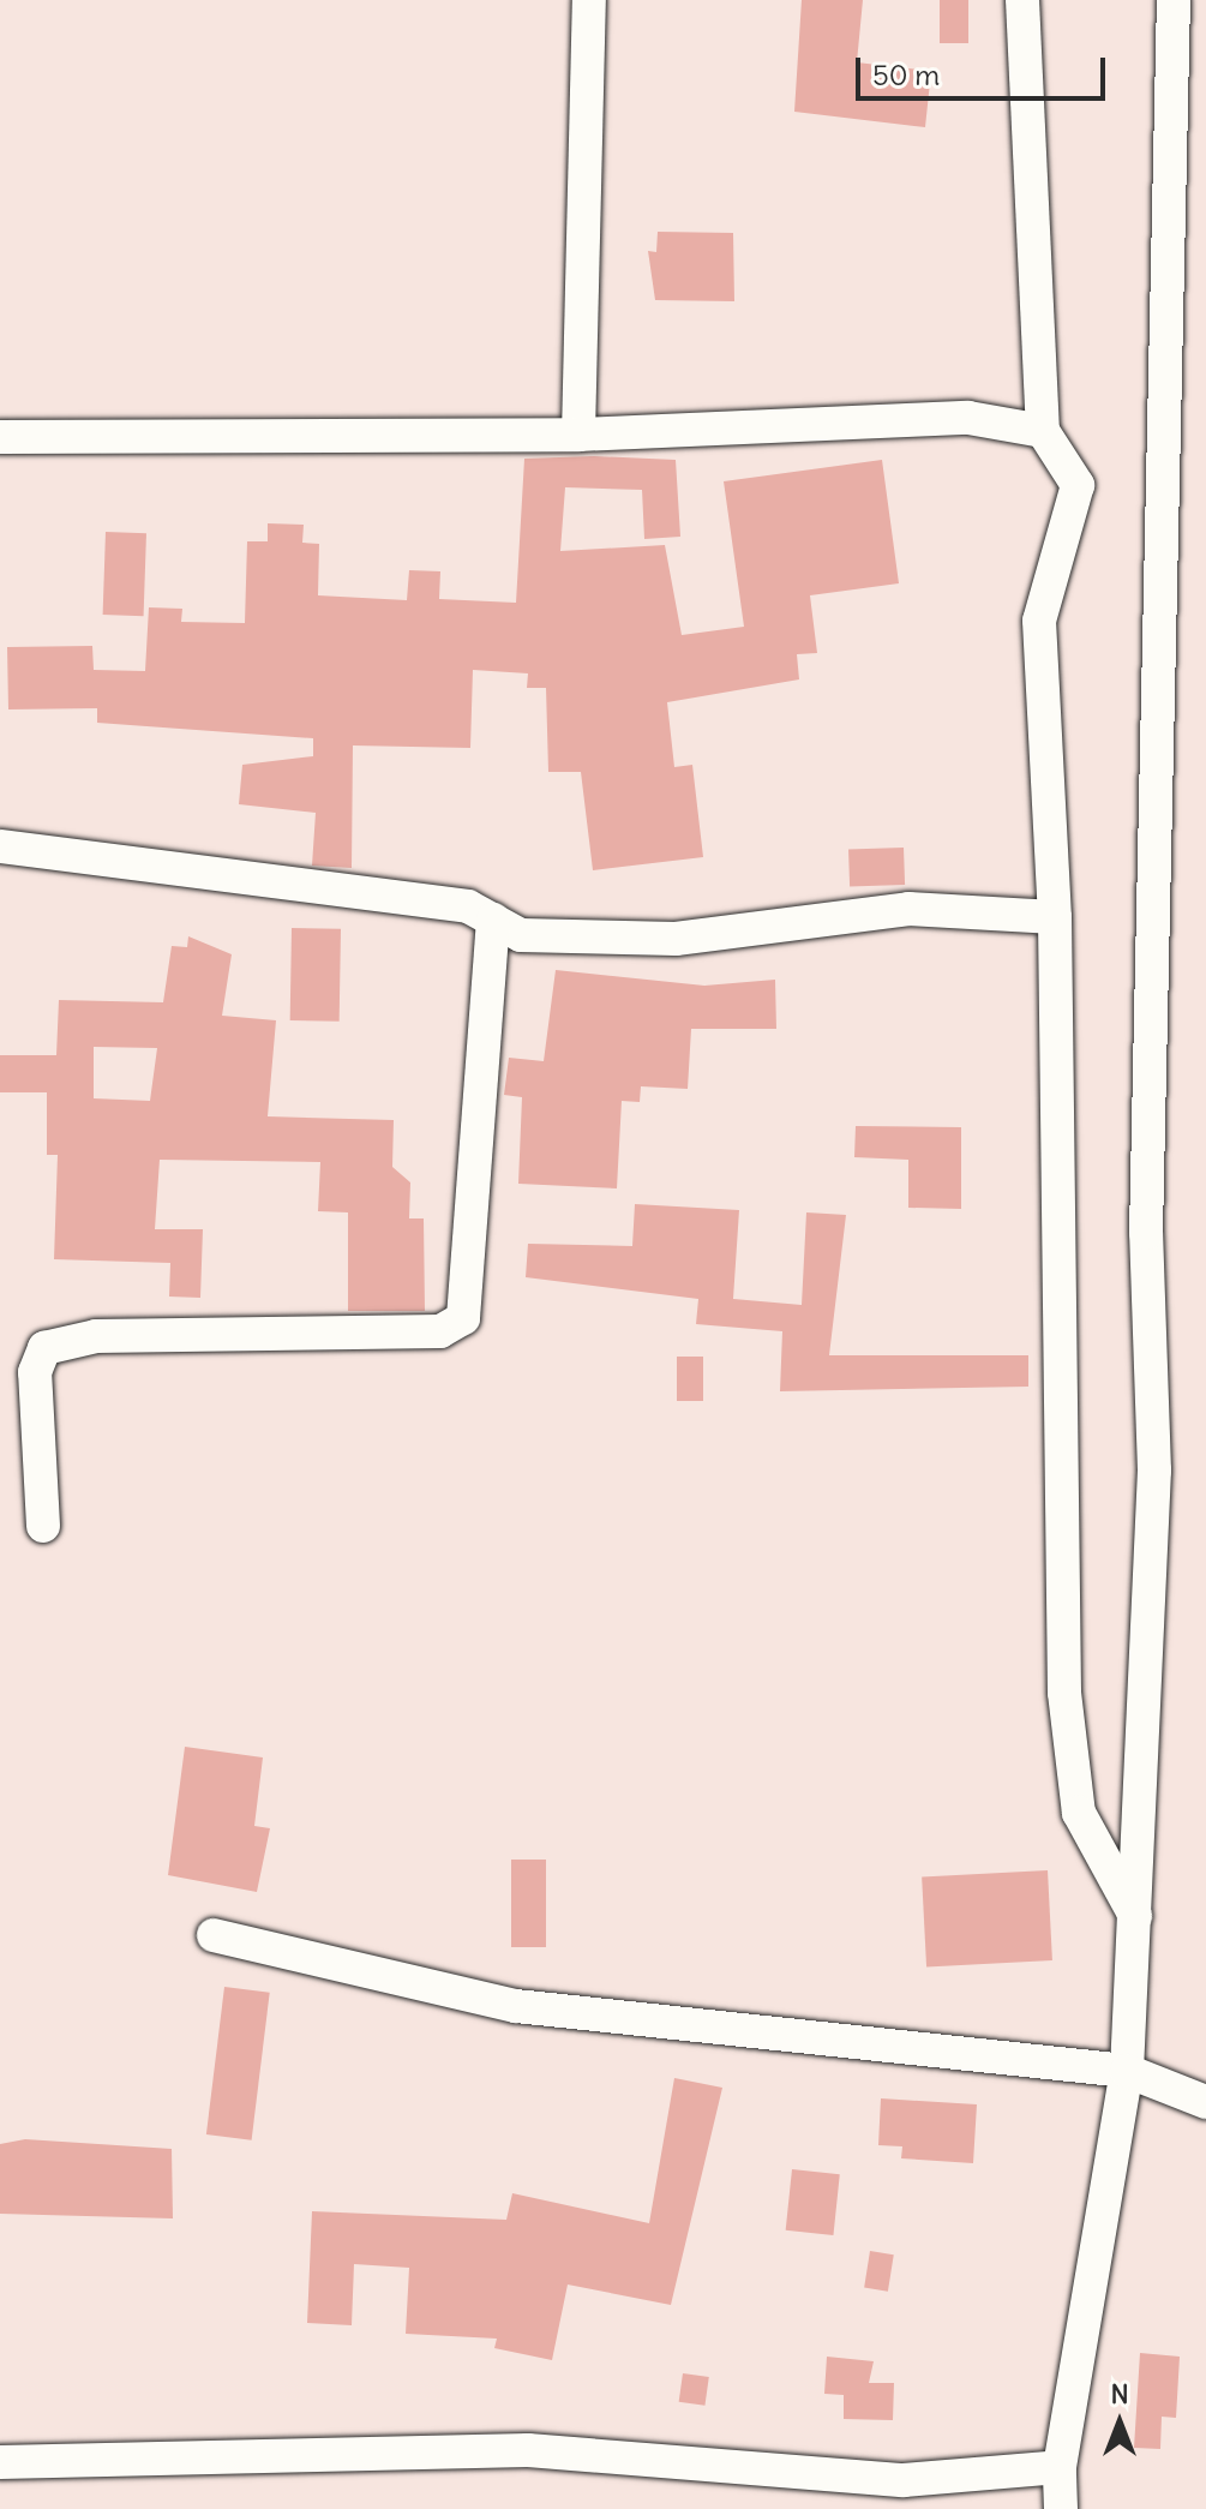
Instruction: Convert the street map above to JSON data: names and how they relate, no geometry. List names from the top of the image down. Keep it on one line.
{"scale_bar":"50 m","north":"top"}
